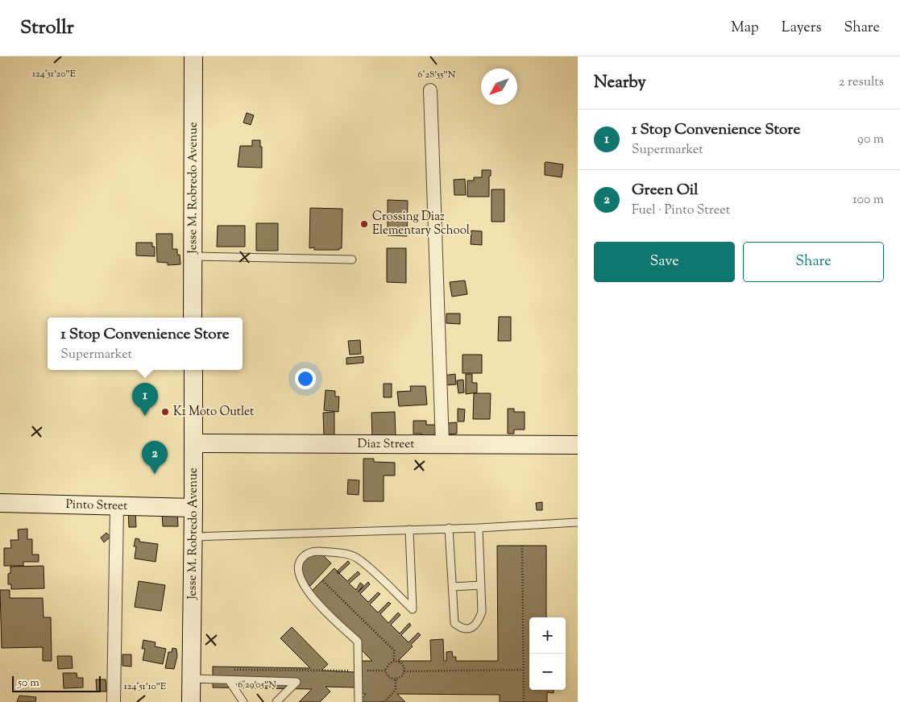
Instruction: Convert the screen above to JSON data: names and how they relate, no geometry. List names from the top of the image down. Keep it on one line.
{"streets":{"main road":["Jesse M. Robredo Avenue","Diaz Street","Pinto Street"]},"crossings":[["Jesse M. Robredo Avenue","Diaz Street"],["Jesse M. Robredo Avenue","Pinto Street"]],"places":["Crossing Diaz Elementary School","K1 Moto Outlet"],"scale_bar":"50 m","north":"bottom left","page":{"header":"Strollr","nav":["Map","Layers","Share"],"heading":["Nearby","2 results"],"list":[{"mark":"1","name":"1 Stop Convenience Store","note":"Supermarket","value":"90 m"},{"mark":"2","name":"Green Oil","note":"Fuel · Pinto Street","value":"100 m"}],"buttons":["Save","Share"],"popup":["1 Stop Convenience Store","Supermarket"],"pins":["1","2"],"map_buttons":["+","−"],"scale":"50 m"},"coordinates":["124°51'20\"E","6°28'55\"N","6°29'05\"N","124°51'10\"E"]}
